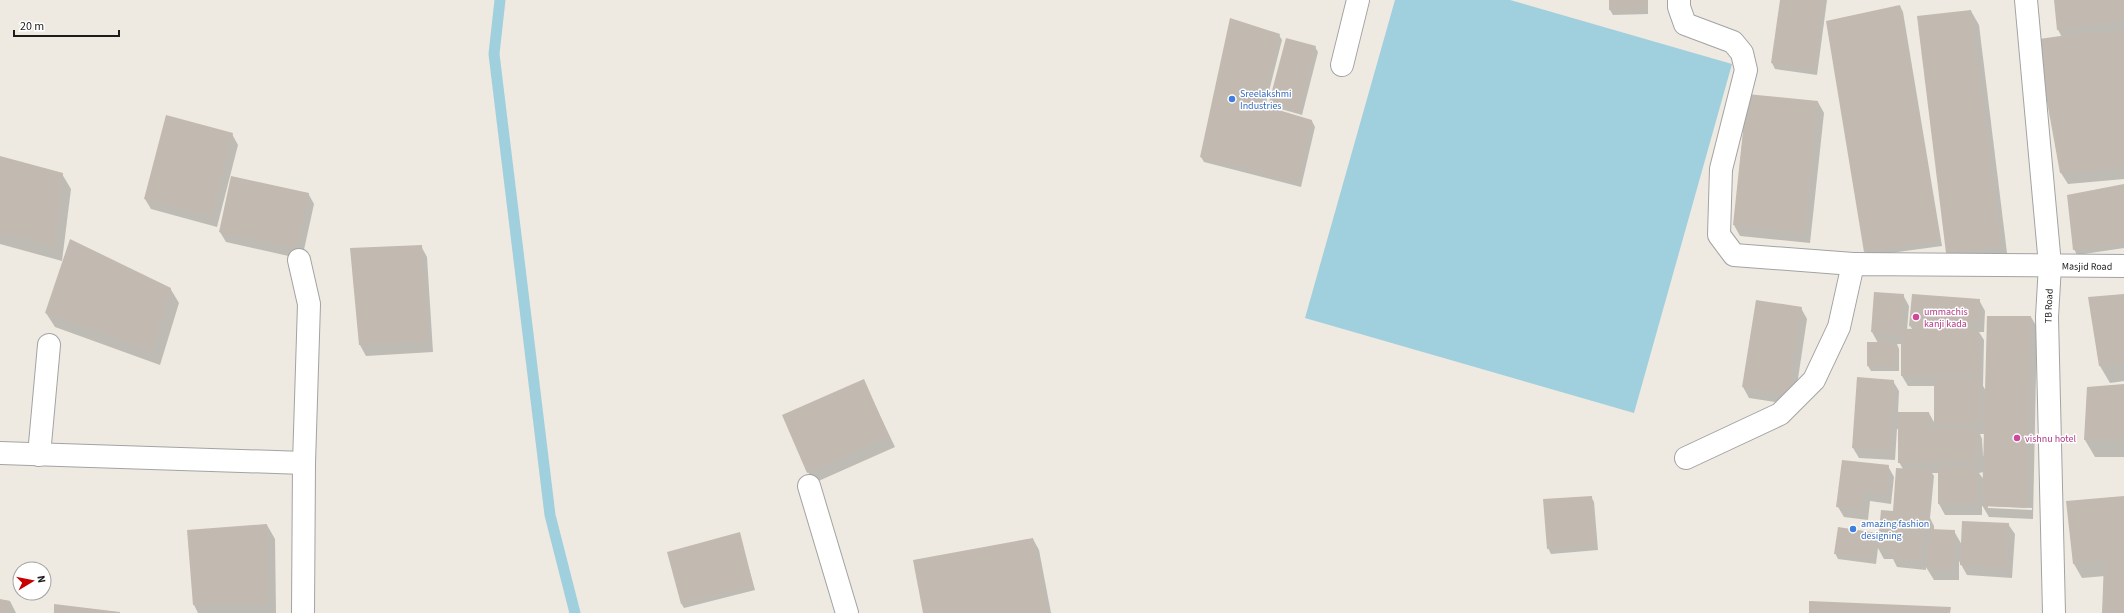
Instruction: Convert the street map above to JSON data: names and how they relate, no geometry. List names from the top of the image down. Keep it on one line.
{"streets":{"street":["Masjid Road","TB Road"]},"crossings":[["Masjid Road","TB Road"]],"places":["Sreelakshmi Industries","ummachis kanji kada","vishnu hotel","amazing fashion designing"],"scale_bar":"20 m","north":"right"}
